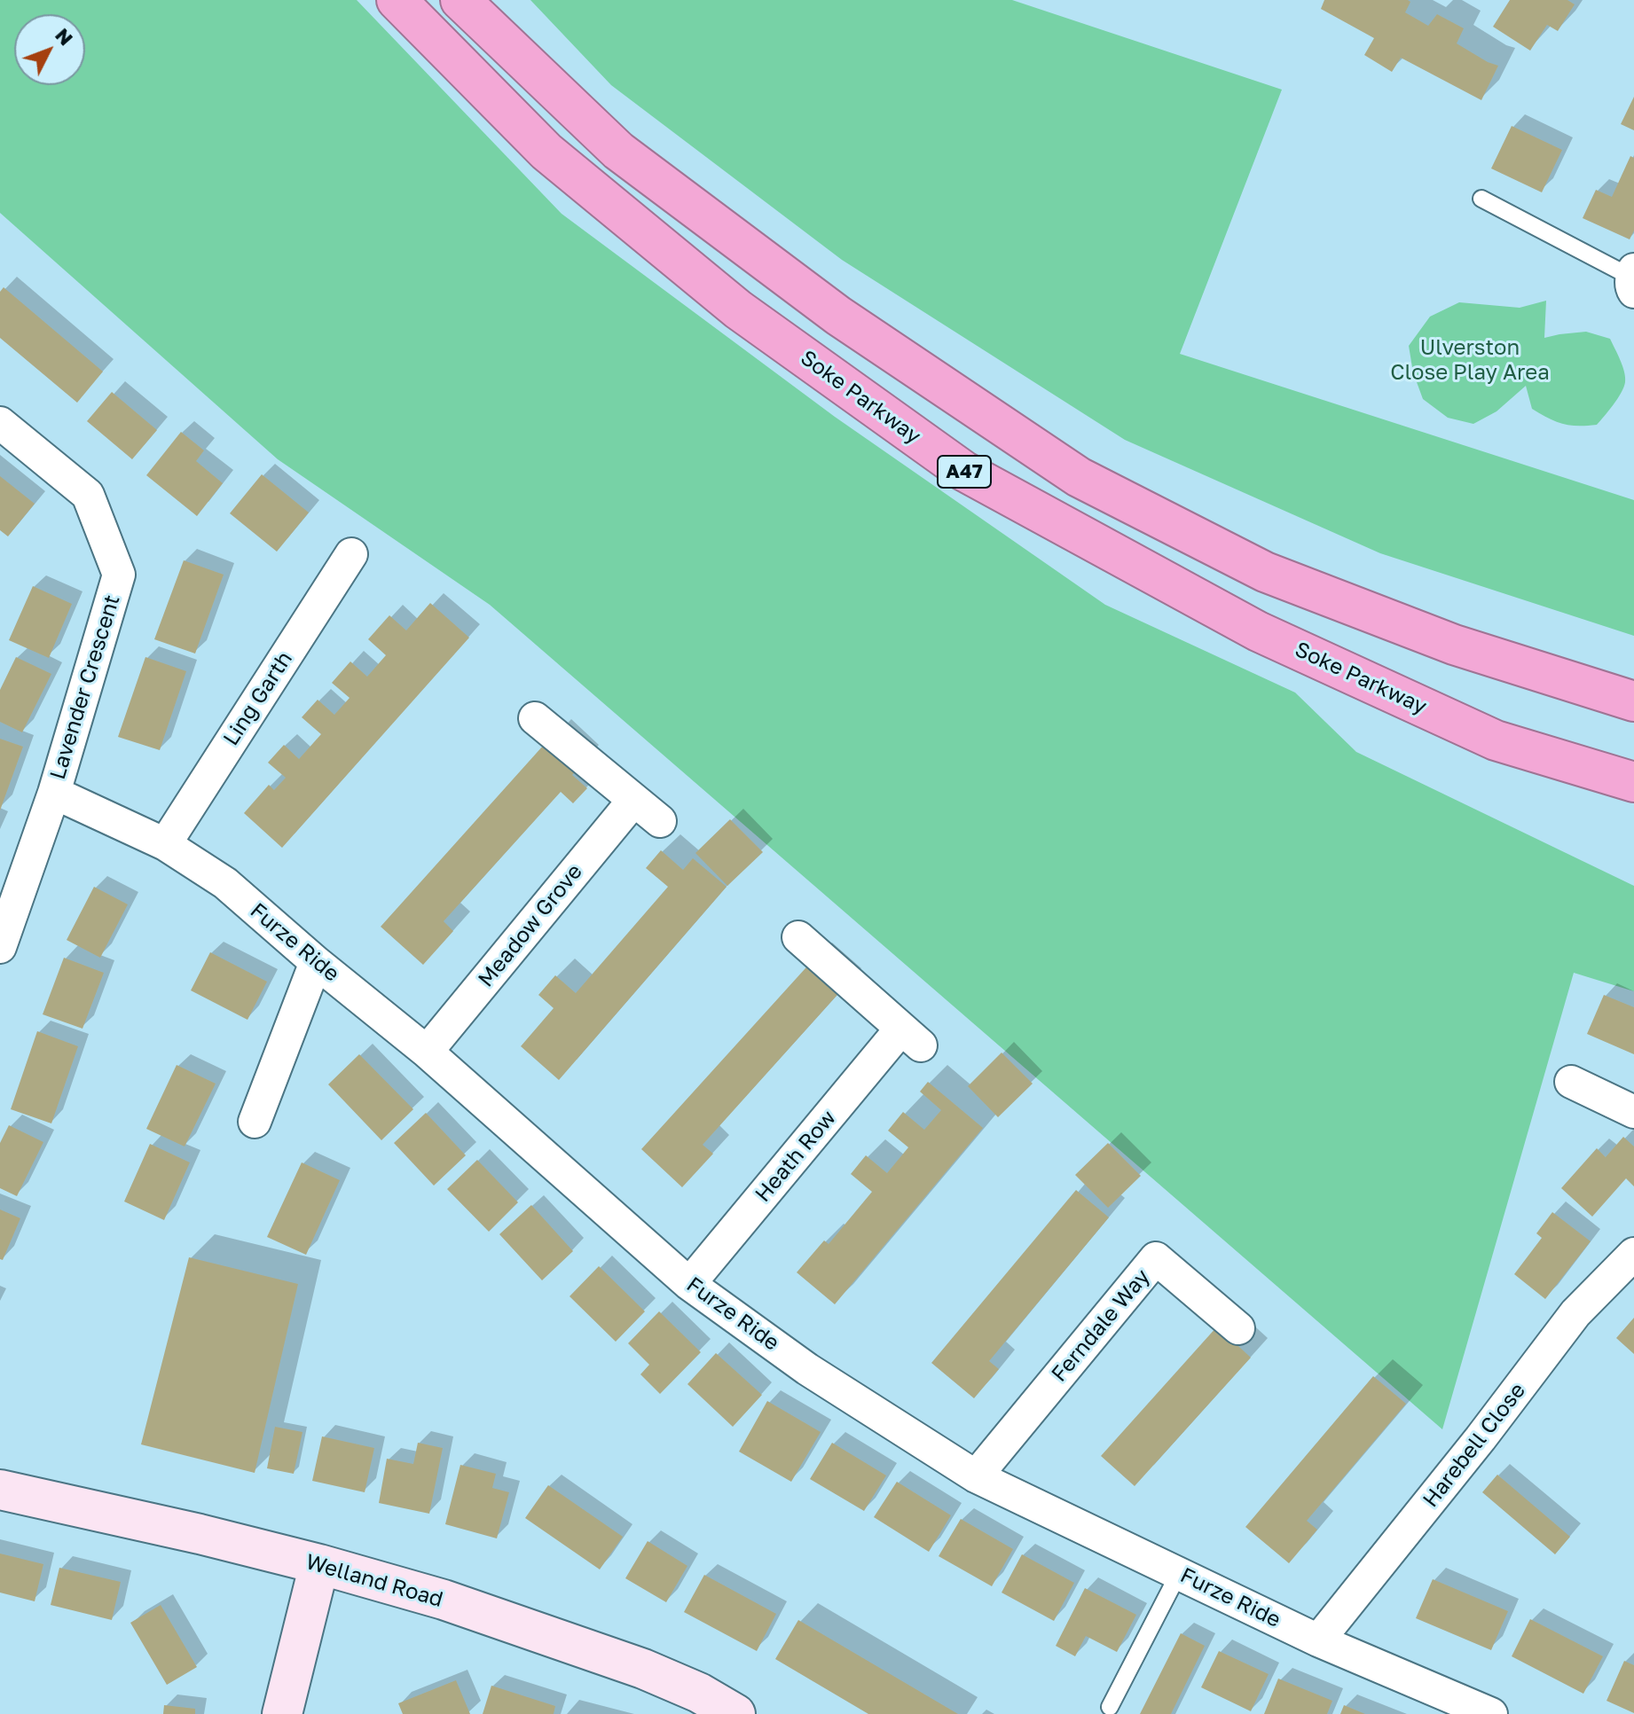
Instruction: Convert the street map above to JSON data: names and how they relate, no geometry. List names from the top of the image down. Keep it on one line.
{"streets":{"highway":["Soke Parkway","A47"],"street":["Lavender Crescent","Ling Garth","Meadow Grove","Furze Ride","Heath Row","Ferndale Way","Harebell Close","Welland Road"]},"crossings":[["Lavender Crescent","Furze Ride"],["Ling Garth","Furze Ride"],["Meadow Grove","Furze Ride"],["Furze Ride","Heath Row"],["Furze Ride","Ferndale Way"],["Furze Ride","Harebell Close"]],"parks":["Ulverston Close Play Area"],"north":"top right"}
